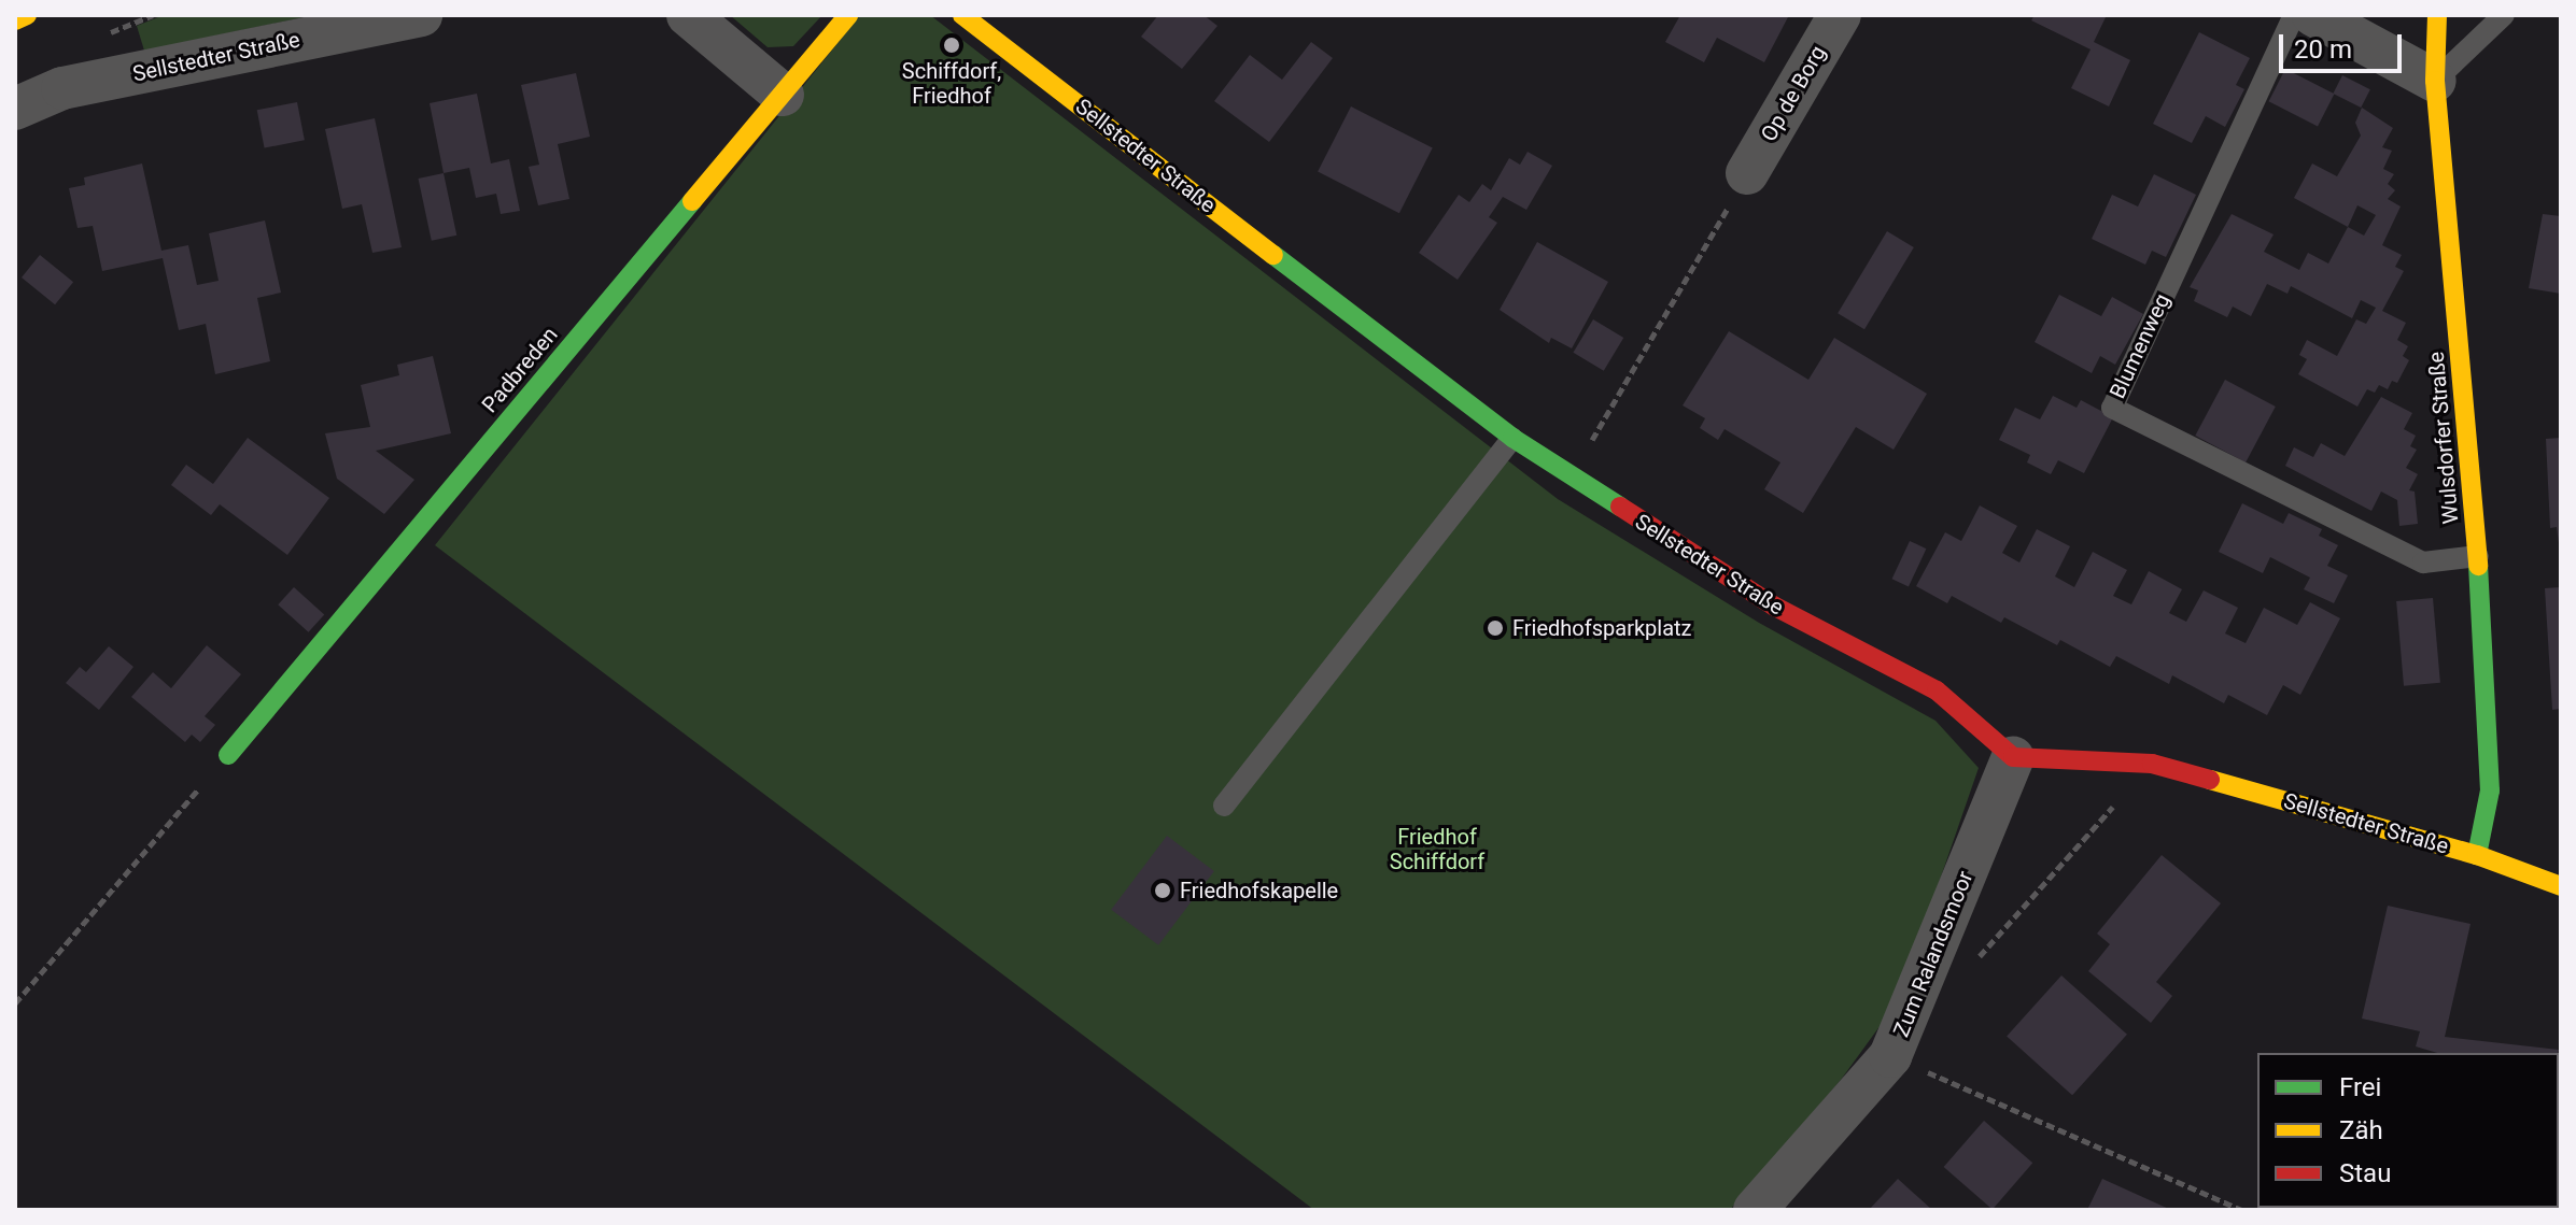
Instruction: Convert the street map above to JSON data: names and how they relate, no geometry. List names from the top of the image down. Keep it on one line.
{"streets":{"street":["Sellstedter Straße","Op de Borg","Padbreden","Wulsdorfer Straße","Zum Ralandsmoor"],"lane":["Blumenweg"]},"crossings":[["Sellstedter Straße","Wulsdorfer Straße"],["Sellstedter Straße","Zum Ralandsmoor"],["Blumenweg","Wulsdorfer Straße"]],"parks":["Friedhof Schiffdorf"],"places":["Schiffdorf, Friedhof","Friedhofsparkplatz","Friedhofskapelle"],"legend":["Frei","Zäh","Stau"],"scale_bar":"20 m"}
